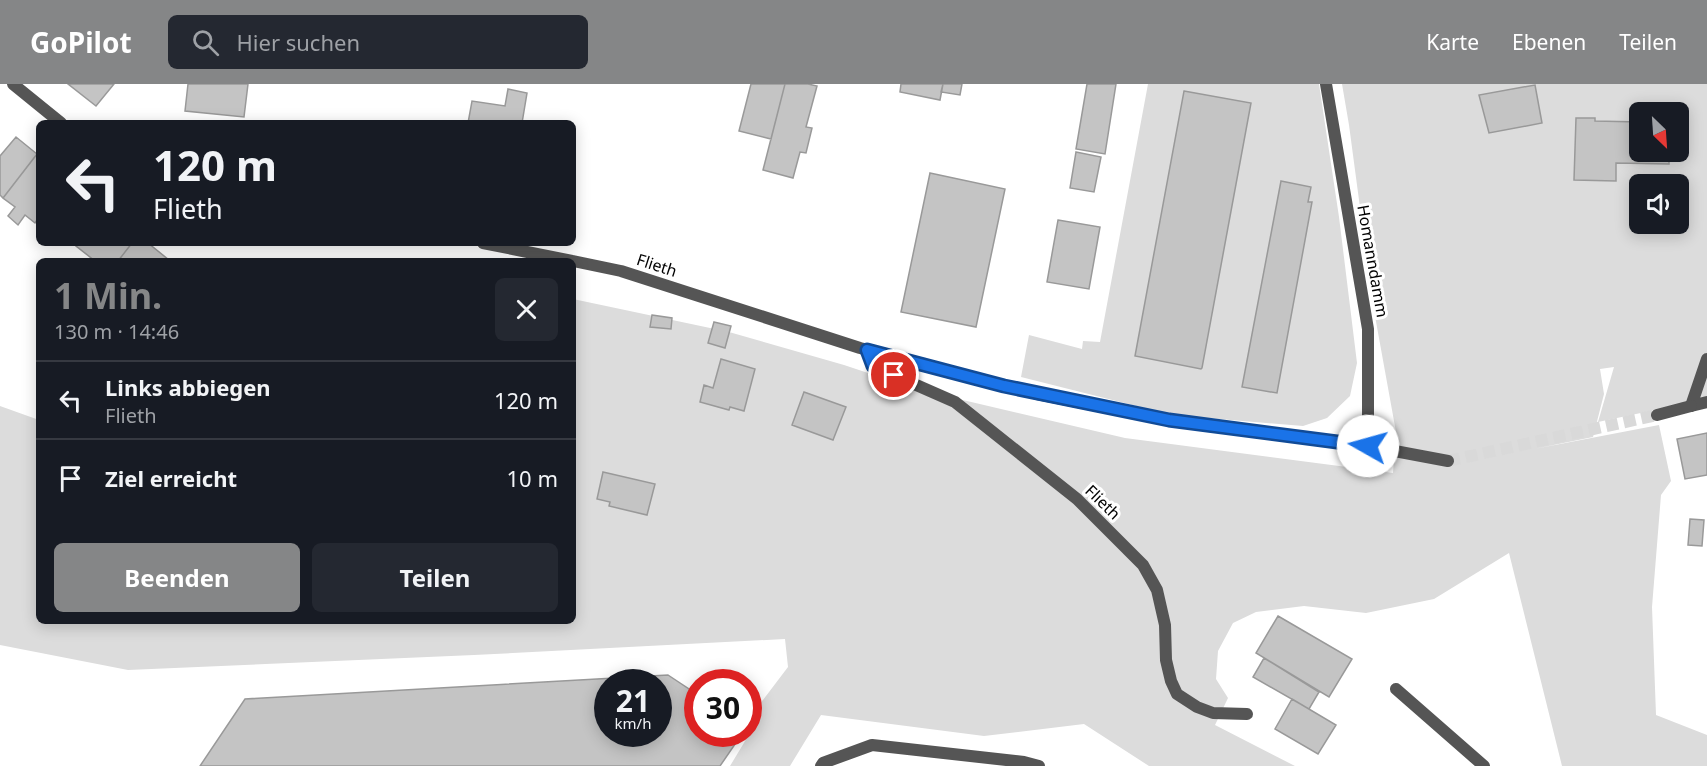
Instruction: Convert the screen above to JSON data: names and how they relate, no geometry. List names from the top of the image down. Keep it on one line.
{"streets":{"street":["Homanndamm","Flieth"]},"crossings":[["Homanndamm","Flieth"]],"north":"bottom right","page":{"header":"GoPilot","search":"Hier suchen","nav":["Karte","Ebenen","Teilen"],"turn":["120 m","Flieth"],"heading":["1 Min.","130 m · 14:46"],"list":[{"name":"Links abbiegen","note":"Flieth","value":"120 m"},{"name":"Ziel erreicht","value":"10 m"}],"buttons":["Beenden","Teilen"],"speed":"21 km/h","limit":"30"}}
